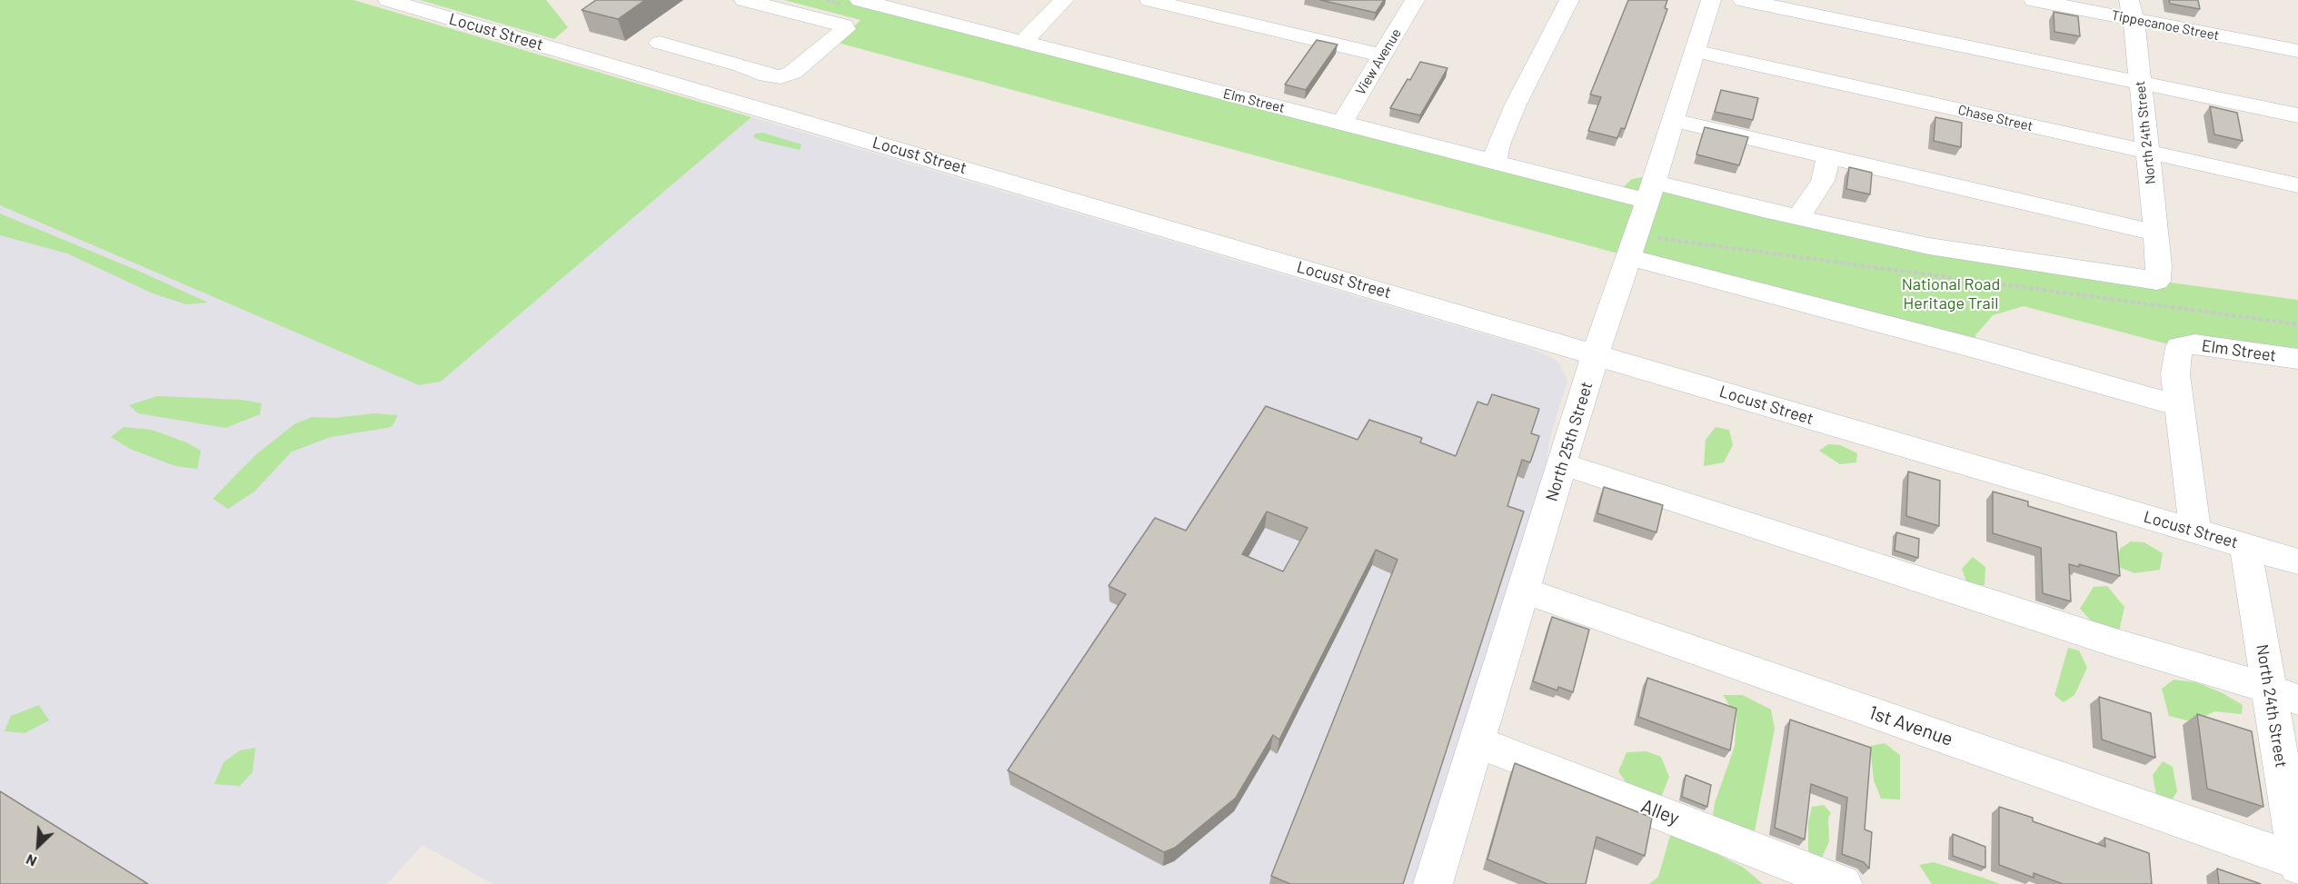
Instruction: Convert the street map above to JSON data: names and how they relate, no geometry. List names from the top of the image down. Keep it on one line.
{"streets":{"street":["Tippecanoe Street","Locust Street","View Avenue","Elm Street","Chase Street","North 24th Street","North 25th Street","1st Avenue","Alley"]},"crossings":[["Tippecanoe Street","North 24th Street"],["Locust Street","North 24th Street"],["Locust Street","North 25th Street"],["View Avenue","Elm Street"],["Elm Street","North 24th Street"],["Elm Street","North 25th Street"],["Chase Street","North 24th Street"],["Chase Street","North 25th Street"],["North 24th Street","1st Avenue"],["North 25th Street","1st Avenue"],["North 25th Street","Alley"]],"parks":["National Road Heritage Trail"],"north":"bottom left"}
